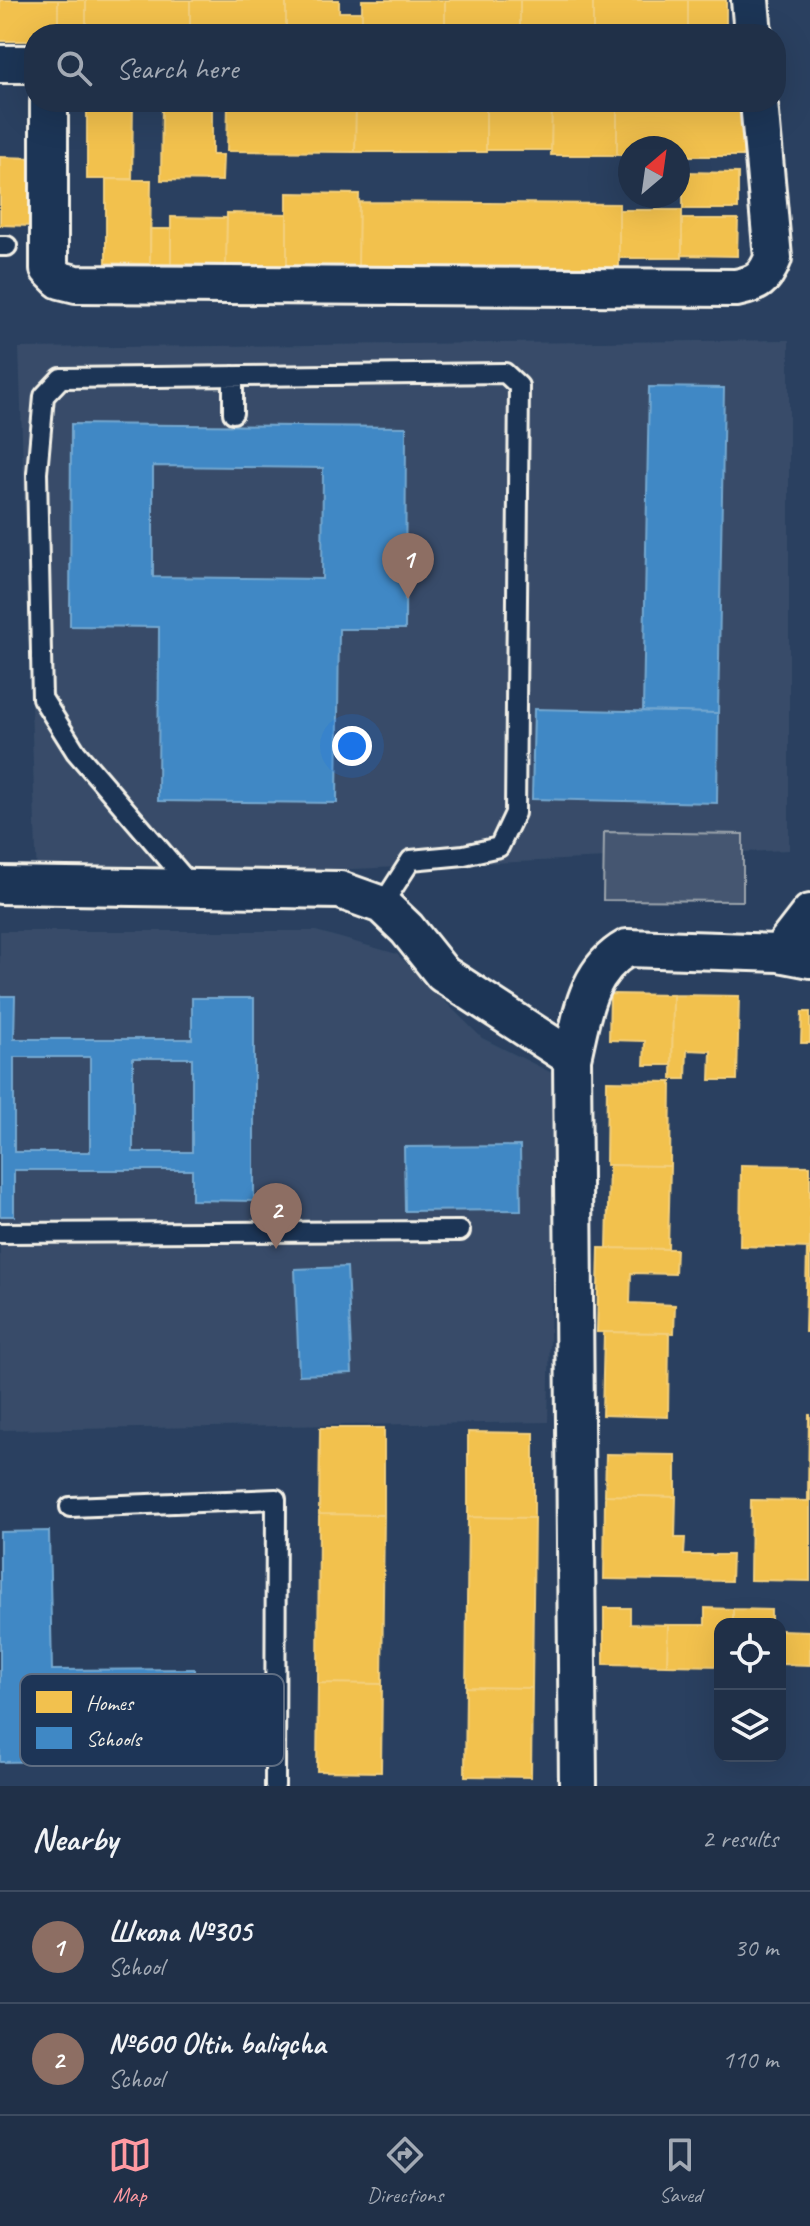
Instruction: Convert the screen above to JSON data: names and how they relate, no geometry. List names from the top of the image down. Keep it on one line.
{"legend":["Homes","Schools"],"north":"top right","page":{"search":"Search here","pins":["1","2"],"heading":["Nearby","2 results"],"list":[{"mark":"1","name":"Школа №305","note":"School","value":"30 m"},{"mark":"2","name":"№600 Oltin baliqcha","note":"School","value":"110 m"}],"nav":["Map","Directions","Saved"]}}
